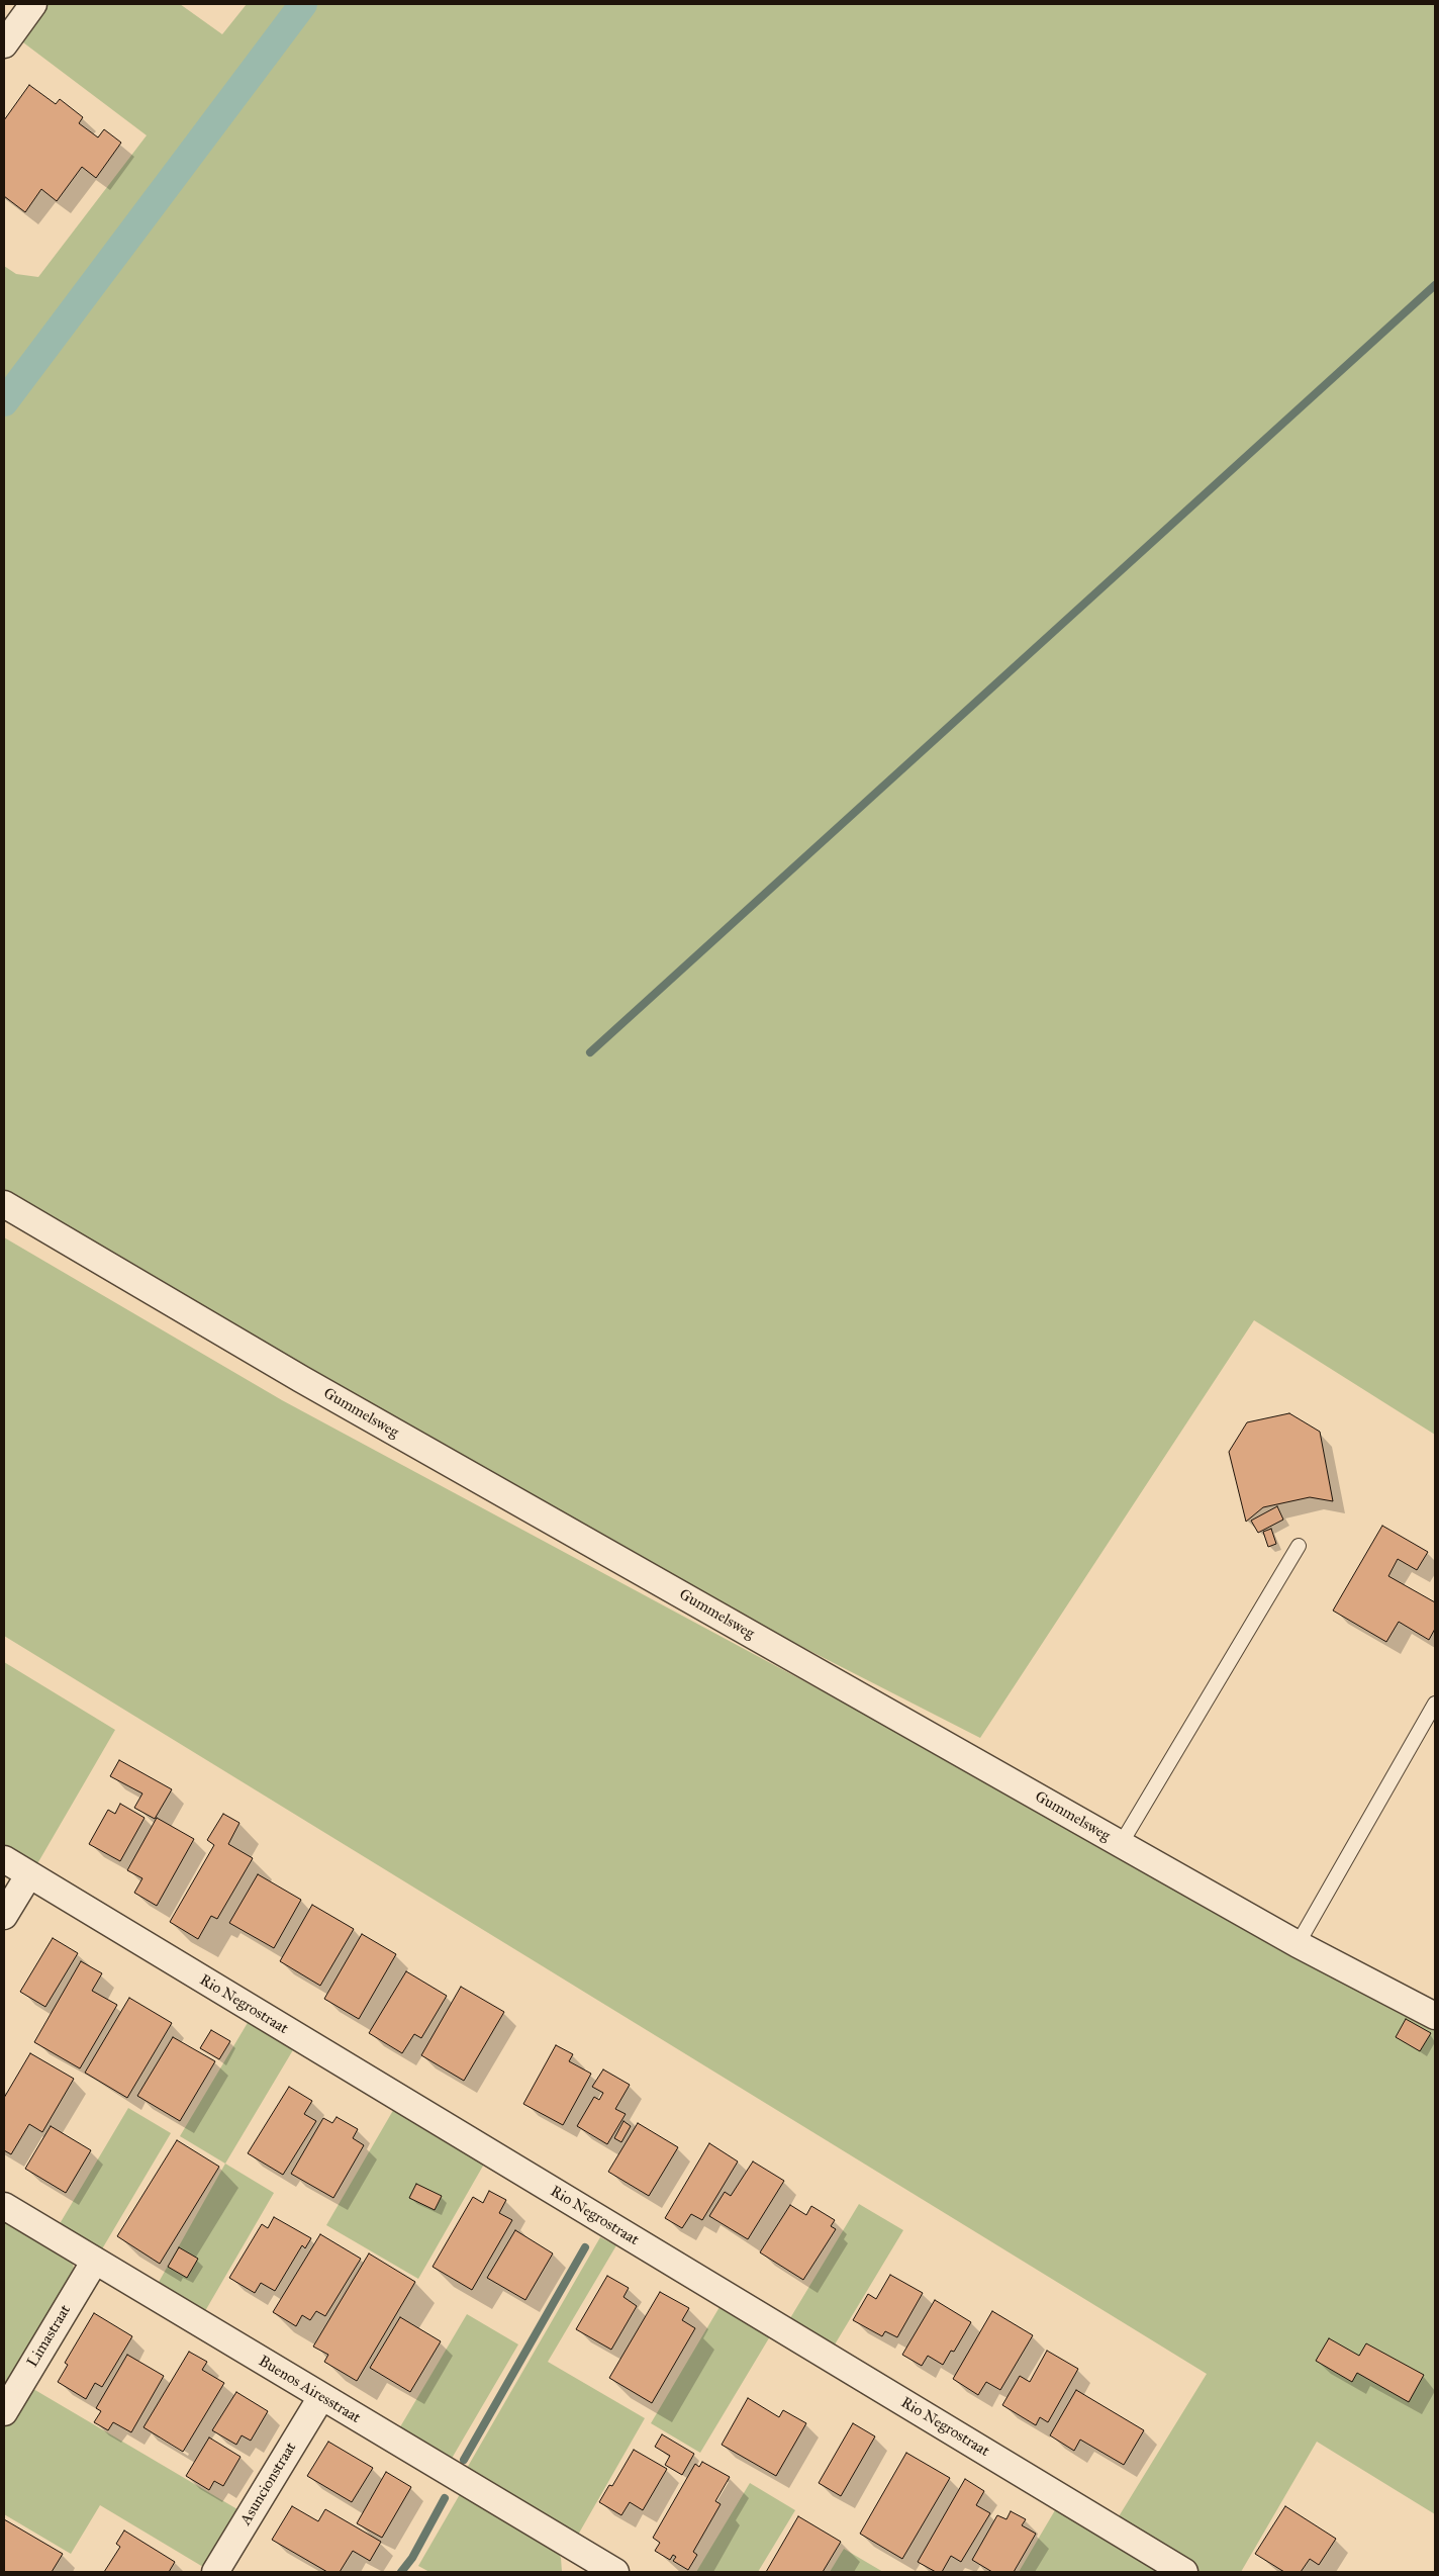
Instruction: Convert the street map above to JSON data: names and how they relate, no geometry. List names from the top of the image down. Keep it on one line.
{"streets":{"street":["Gummelsweg","Rio Negrostraat","Limastraat","Buenos Airesstraat","Asuncionstraat"]},"crossings":[["Limastraat","Buenos Airesstraat"],["Buenos Airesstraat","Asuncionstraat"]]}
